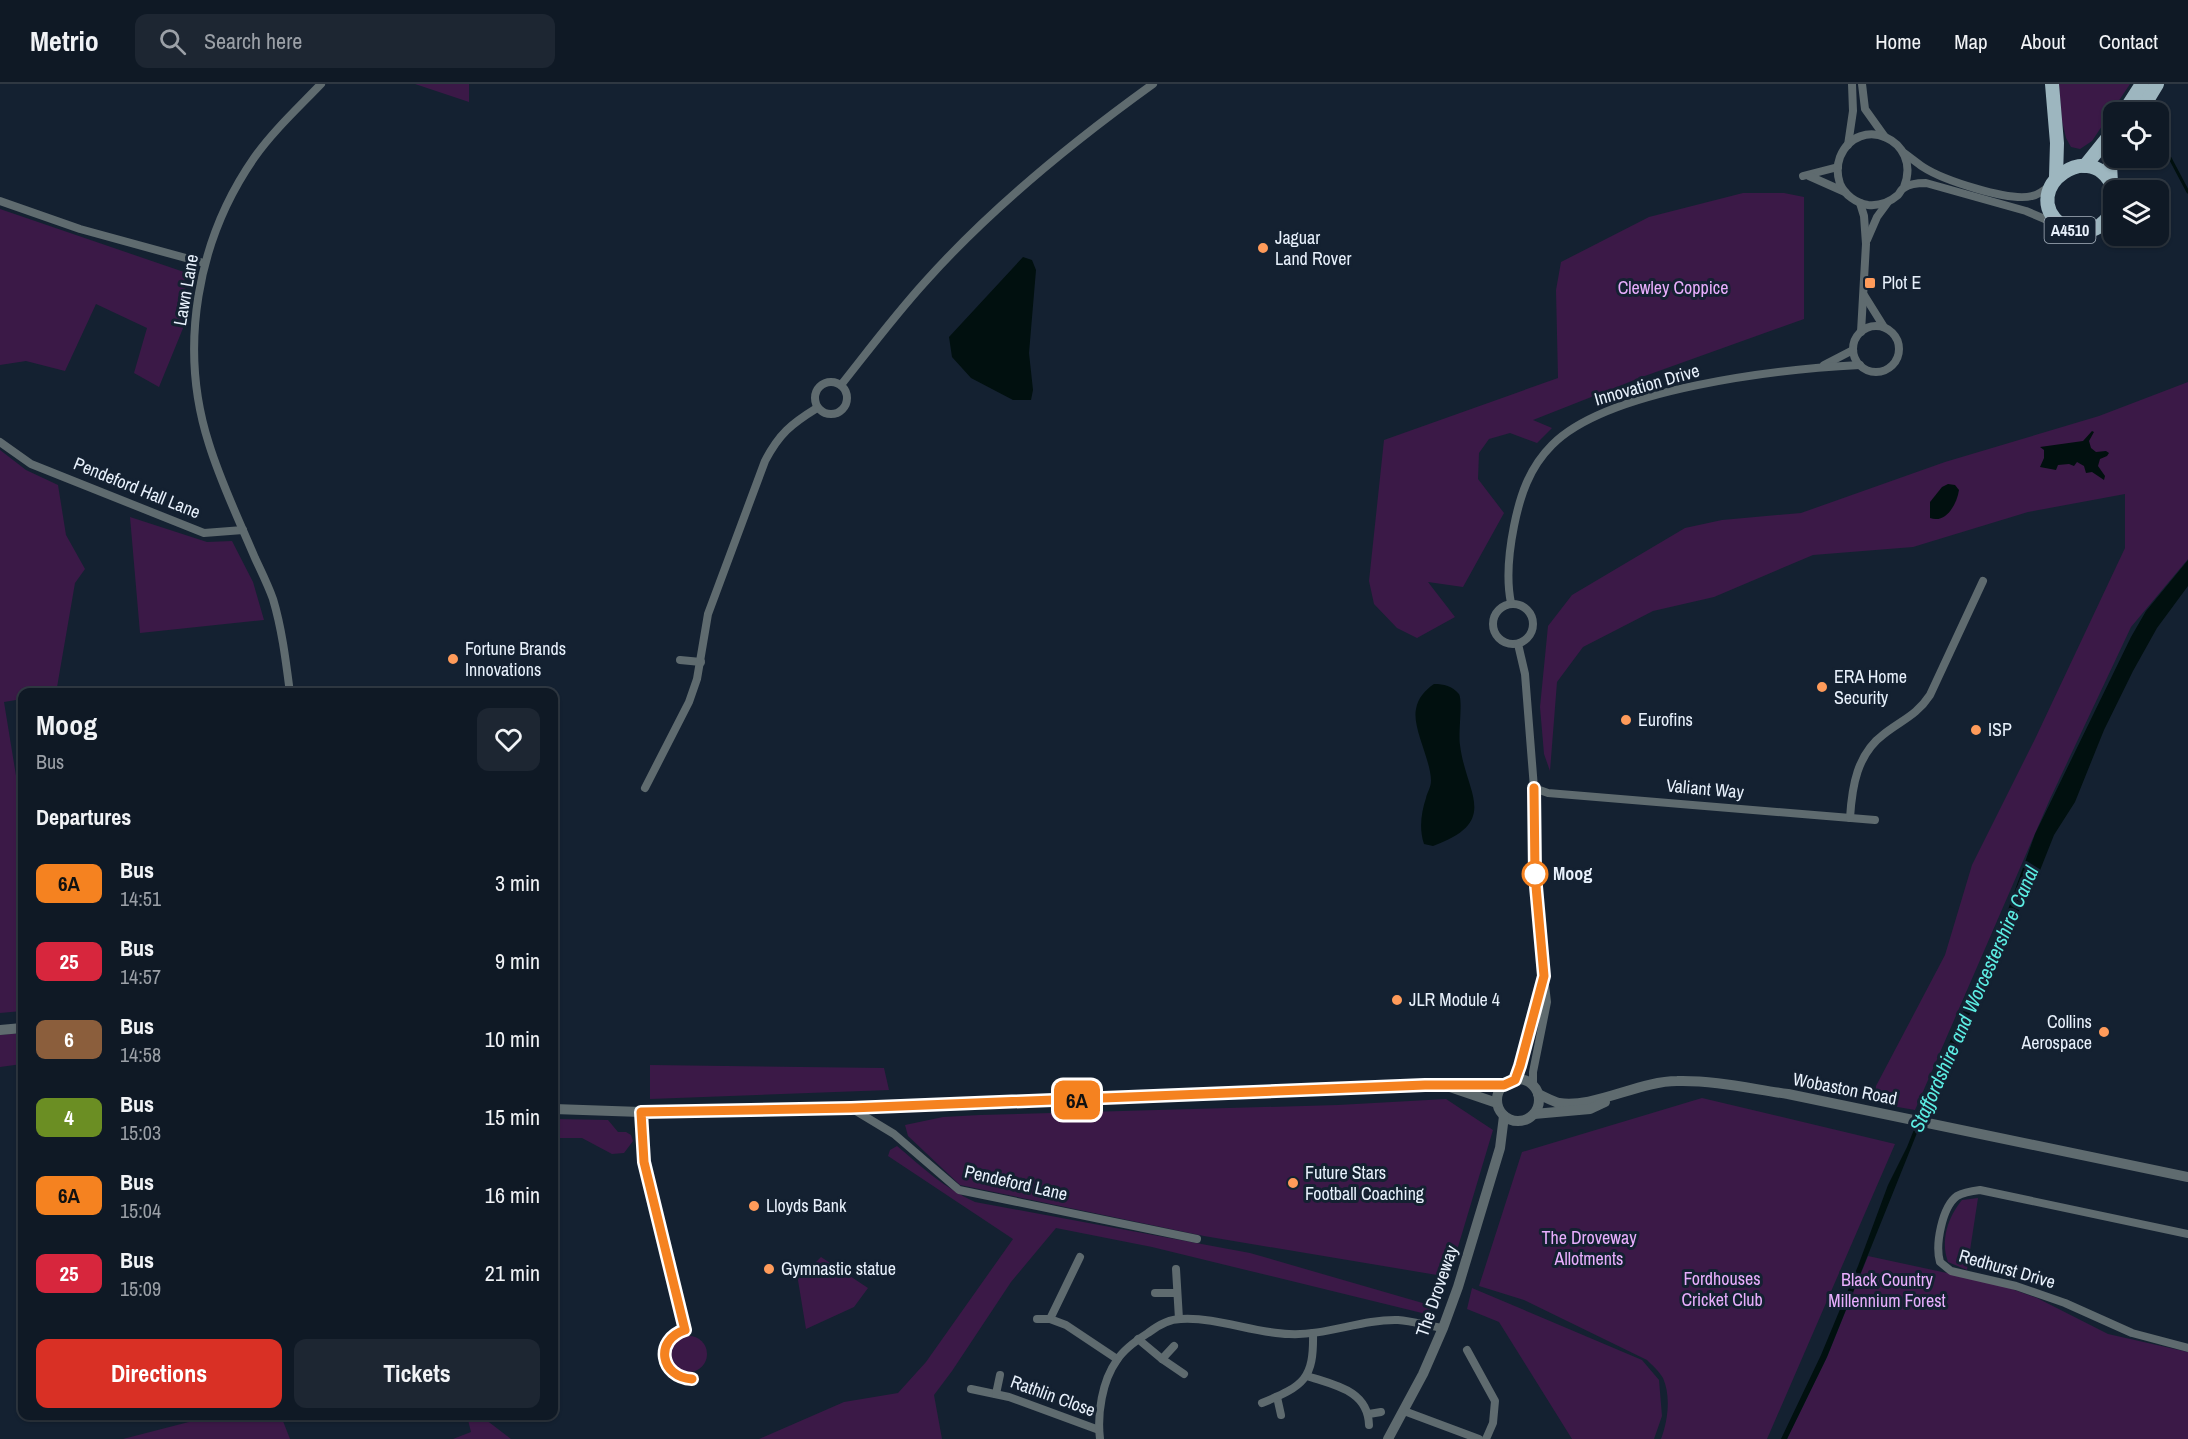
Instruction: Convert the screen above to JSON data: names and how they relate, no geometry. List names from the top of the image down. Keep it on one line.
{"streets":{"main road":["A4510"],"street":["Lawn Lane","Innovation Drive","Pendeford Hall Lane","Valiant Way","Wobaston Road","Pendeford Lane","Redhurst Drive","The Droveway","Rathlin Close"]},"crossings":[["Lawn Lane","Pendeford Hall Lane"],["Innovation Drive","Valiant Way"],["Wobaston Road","The Droveway"]],"water":["Staffordshire and Worcestershire Canal"],"parks":["Clewley Coppice","The Droveway Allotments","Fordhouses Cricket Club","Black Country Millennium Forest"],"places":{"other":["Jaguar Land Rover","Fortune Brands Innovations","ERA Home Security","Eurofins","ISP","Moog","JLR Module 4","Collins Aerospace","Future Stars Football Coaching","Lloyds Bank","Gymnastic statue"],"transit":["Plot E"]},"lines":["bus line 6A"],"page":{"header":"Metrio","search":"Search here","nav":["Home","Map","About","Contact"],"on_map":"6A","heading":[["Moog","Bus"],"Departures"],"list":[{"mark":"6A","name":"Bus","note":"14:51","value":"3 min"},{"mark":"25","name":"Bus","note":"14:57","value":"9 min"},{"mark":"6","name":"Bus","note":"14:58","value":"10 min"},{"mark":"4","name":"Bus","note":"15:03","value":"15 min"},{"mark":"6A","name":"Bus","note":"15:04","value":"16 min"},{"mark":"25","name":"Bus","note":"15:09","value":"21 min"}],"buttons":["Directions","Tickets"]}}
